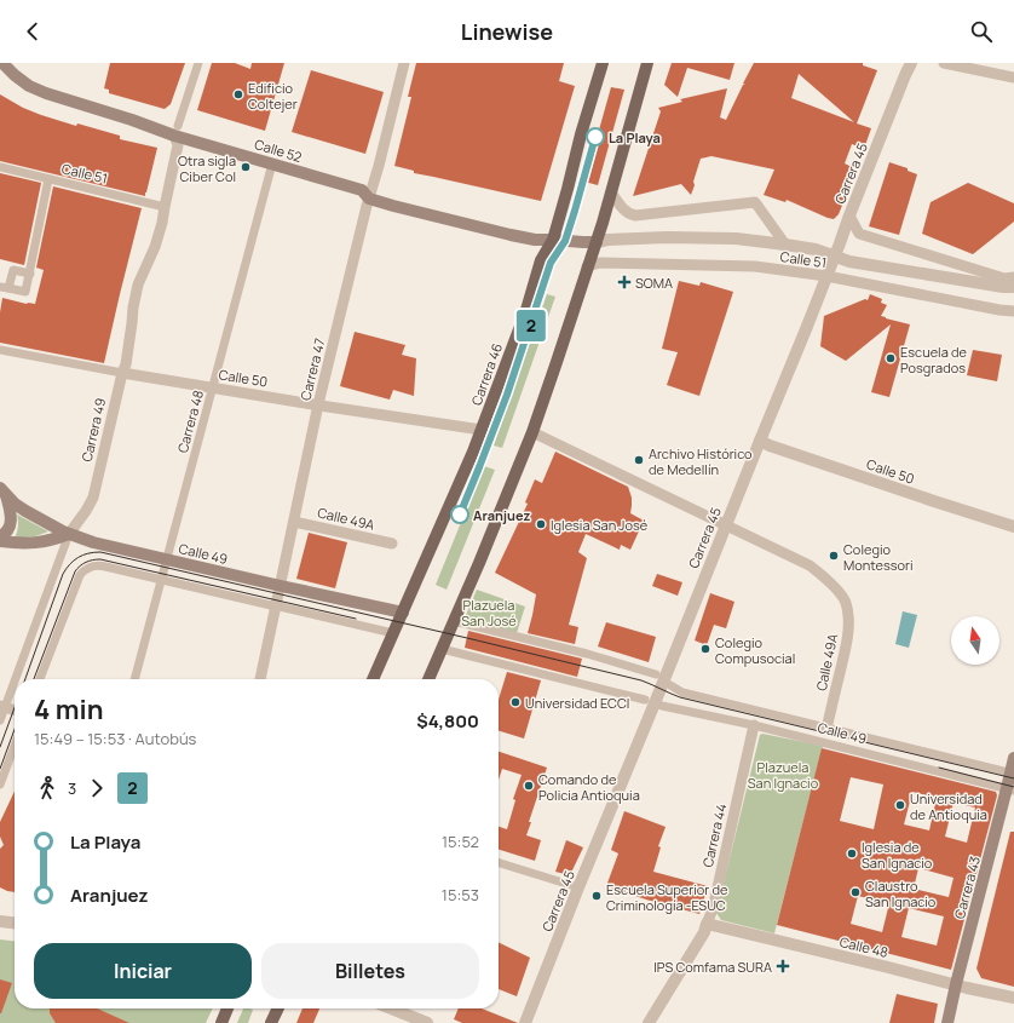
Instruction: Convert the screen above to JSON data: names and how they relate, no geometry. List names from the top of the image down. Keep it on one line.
{"streets":{"main road":["Calle 52","Calle 51","Carrera 46","Calle 49","Carrera 43"],"street":["Carrera 45","Carrera 47","Calle 50","Carrera 48","Carrera 49","Calle 49A","Carrera 44","Calle 48"]},"crossings":[["Calle 52","Calle 51"],["Calle 52","Carrera 47"],["Calle 52","Carrera 46"],["Calle 52","Carrera 48"],["Calle 52","Carrera 49"],["Calle 51","Carrera 45"],["Calle 51","Carrera 46"],["Calle 51","Carrera 49"],["Carrera 45","Calle 50"],["Carrera 45","Calle 49A"],["Carrera 47","Calle 50"],["Carrera 47","Calle 49A"],["Carrera 47","Calle 49"],["Carrera 46","Calle 50"],["Carrera 46","Calle 49"],["Calle 50","Carrera 48"],["Calle 50","Carrera 49"],["Carrera 48","Calle 49"],["Carrera 49","Calle 49"],["Calle 49A","Calle 49"],["Calle 49","Carrera 44"],["Calle 49","Carrera 43"],["Carrera 44","Calle 48"],["Carrera 43","Calle 48"]],"parks":["Plazuela San José","Plazuela San Ignacio"],"places":{"other":["Edificio Coltejer","La Playa","Otra sigla Ciber Col","Escuela de Posgrados","Archivo Histórico de Medellín","Aranjuez","Iglesia San José","Colegio Montessori","Colegio Compusocial","Universidad ECCI","Comando de Policia Antioquia","Universidad de Antioquia","Iglesia de San Ignacio","Claustro San Ignacio","Escuela Superior de Criminología -ESUC"],"health":["SOMA","IPS Comfama SURA"]},"lines":["bus line 2"],"north":"top","page":{"header":"Linewise","on_map":"2","heading":["4 min","15:49 – 15:53 · Autobús","$4,800"],"legs":["3","2"],"list":[{"name":"La Playa","value":"15:52"},{"name":"Aranjuez","value":"15:53"}],"buttons":["Iniciar","Billetes"]}}
